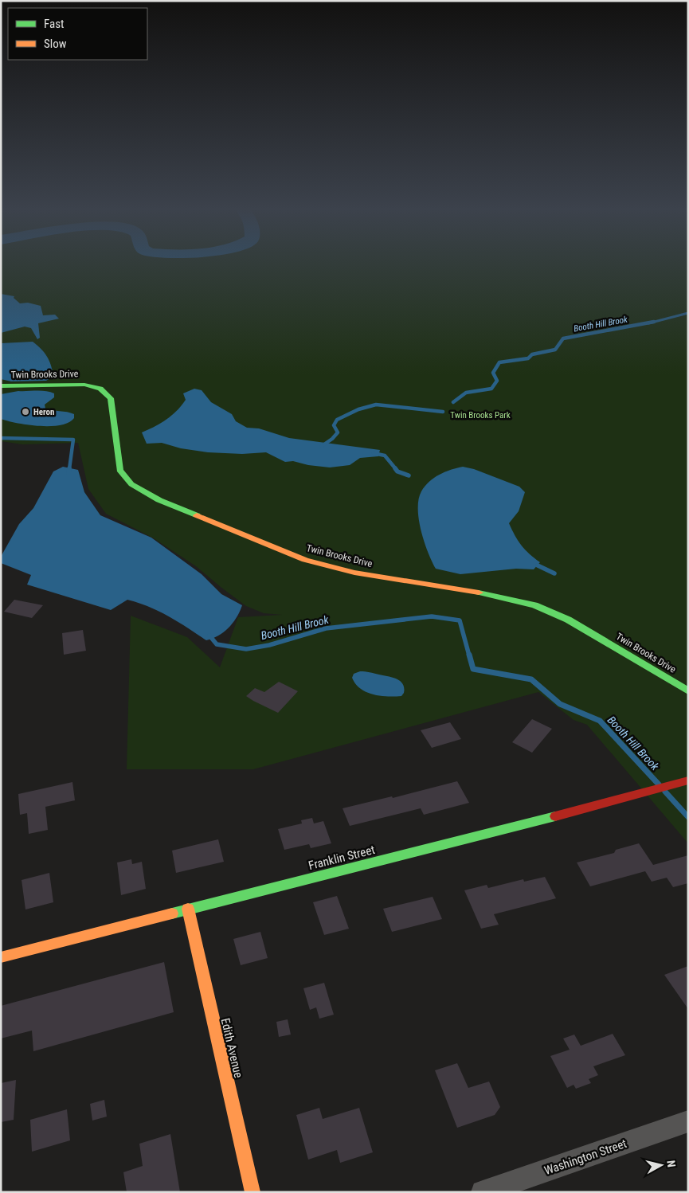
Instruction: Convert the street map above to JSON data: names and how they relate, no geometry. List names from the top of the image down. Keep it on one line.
{"streets":{"main road":["Twin Brooks Drive","Franklin Street","Edith Avenue"],"street":["Washington Street"]},"crossings":[["Franklin Street","Edith Avenue"]],"water":["Booth Hill Brook"],"parks":["Twin Brooks Park"],"places":["Heron"],"legend":["Fast","Slow"],"north":"right"}
